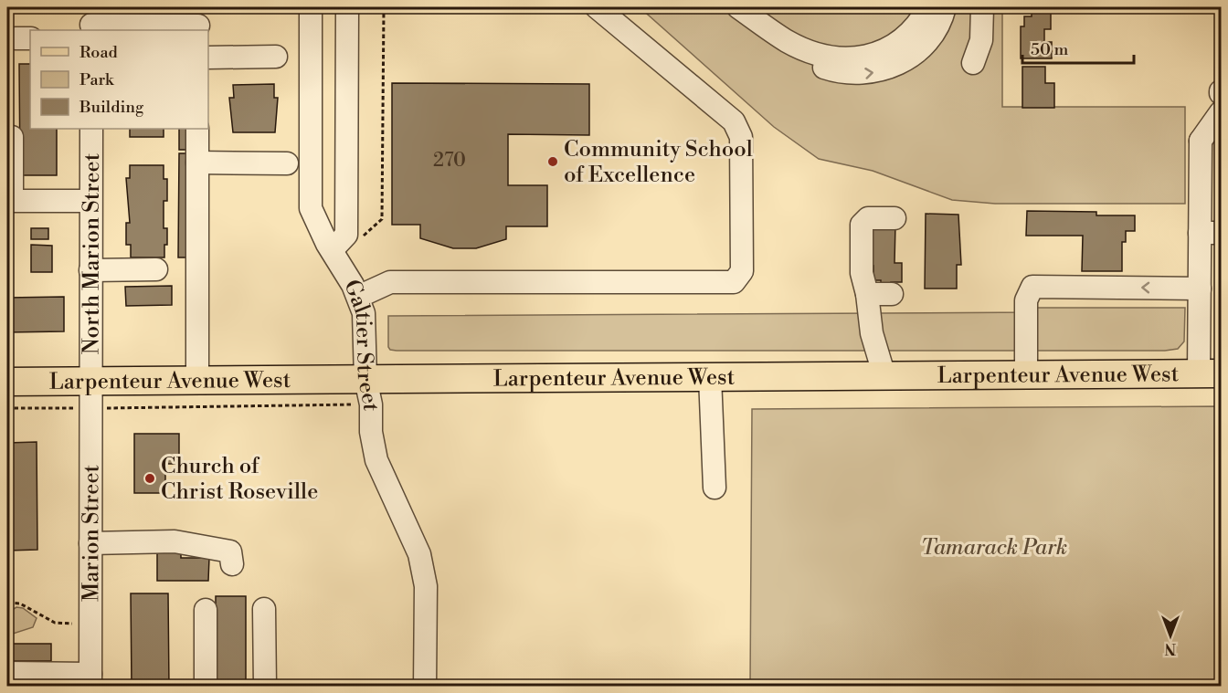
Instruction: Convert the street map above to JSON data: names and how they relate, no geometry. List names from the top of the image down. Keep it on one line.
{"streets":{"main road":["Larpenteur Avenue West"],"street":["North Marion Street","Galtier Street","Marion Street"]},"crossings":[["North Marion Street","Larpenteur Avenue West"],["North Marion Street","Marion Street"],["Galtier Street","Larpenteur Avenue West"],["Larpenteur Avenue West","Marion Street"]],"parks":["Tamarack Park"],"places":["Community School of Excellence","Church of Christ Roseville"],"house_numbers":["270"],"legend":["Road","Park","Building"],"scale_bar":"50 m","north":"bottom"}
